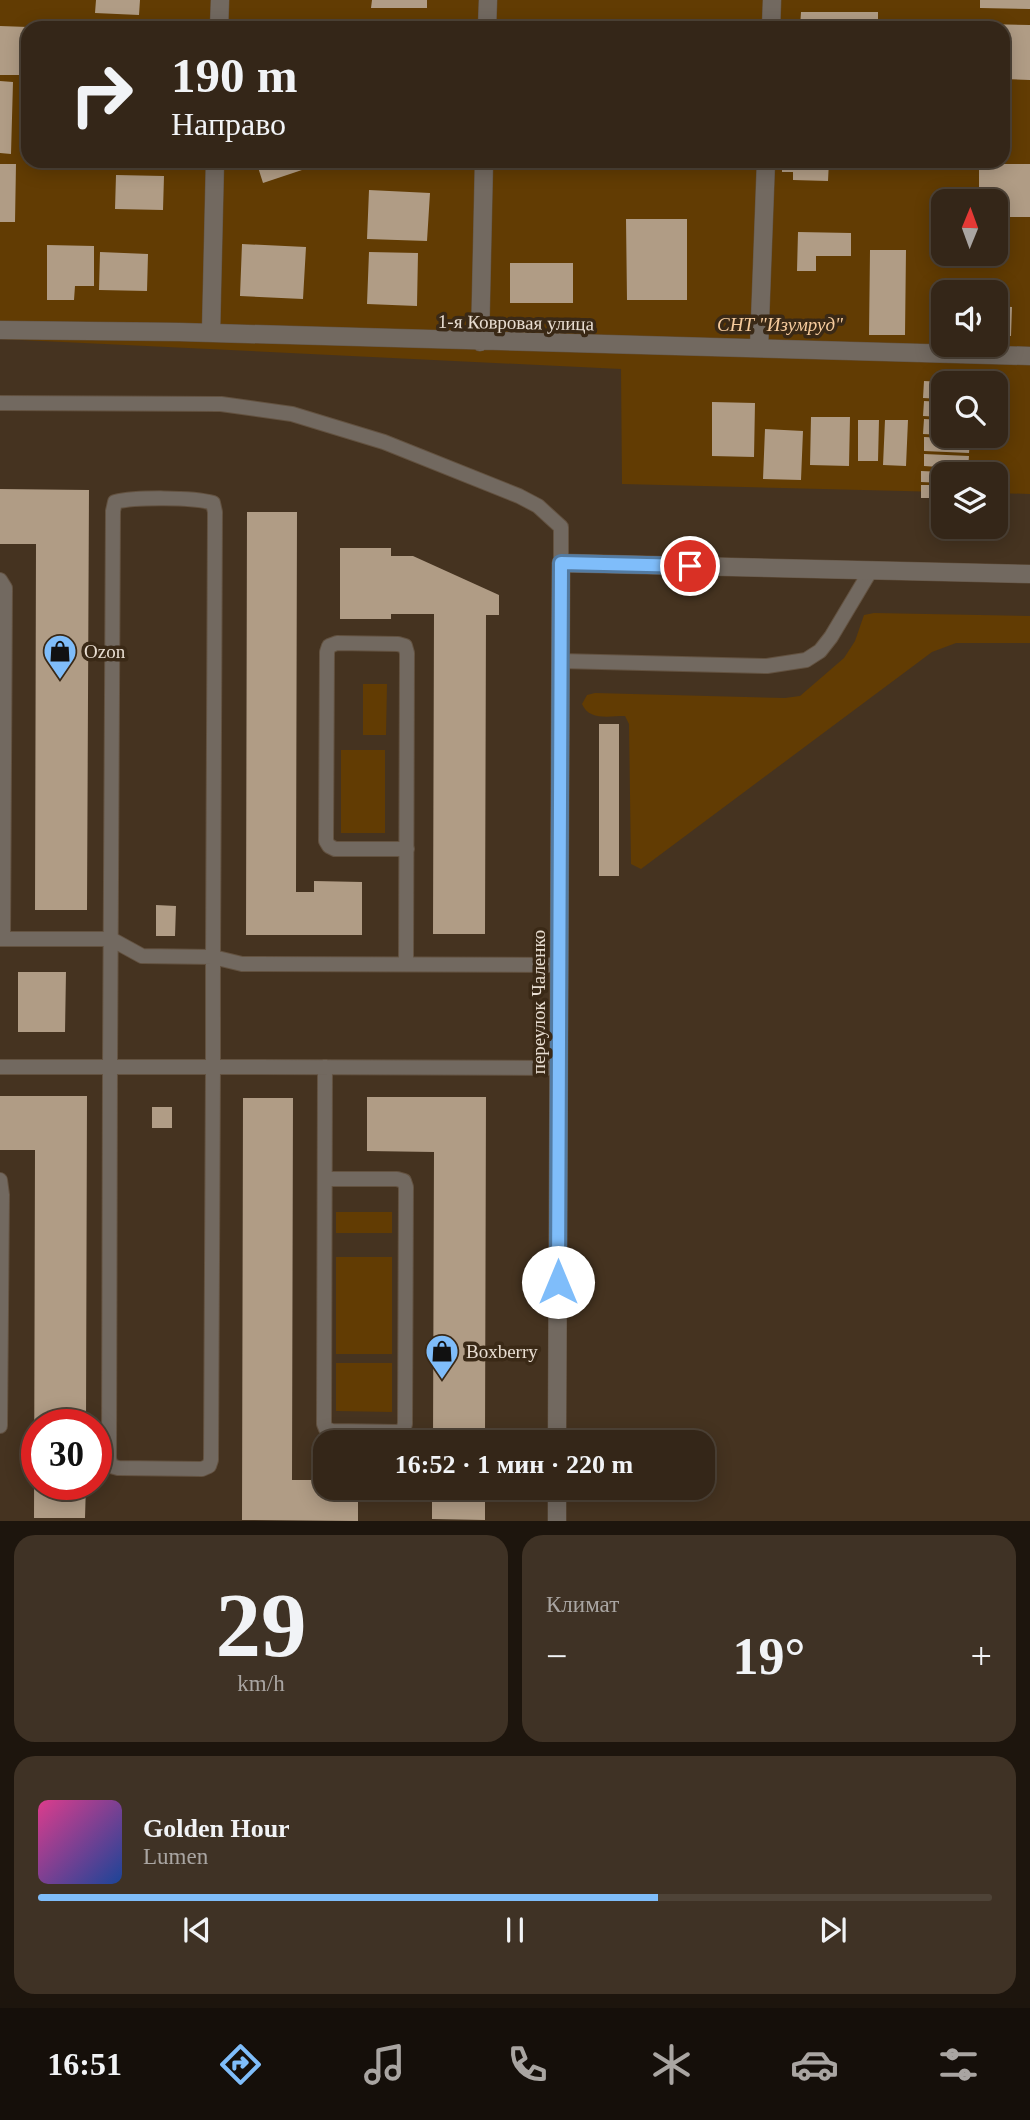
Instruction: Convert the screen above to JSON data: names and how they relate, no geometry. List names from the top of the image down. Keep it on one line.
{"streets":{"street":["1-я Ковровая улица","переулок Чаленко"]},"parks":["СНТ \"Изумруд\""],"places":{"shop":["Ozon","Boxberry"]},"north":"top","page":{"turn":["190 m","Направо"],"limit":"30","trip":"16:52 · 1 мин · 220 m","tile":[["29","km/h"],"Климат"],"heat":["−","19°","+"],"song":["Golden Hour","Lumen"],"tabs":"16:51"}}
